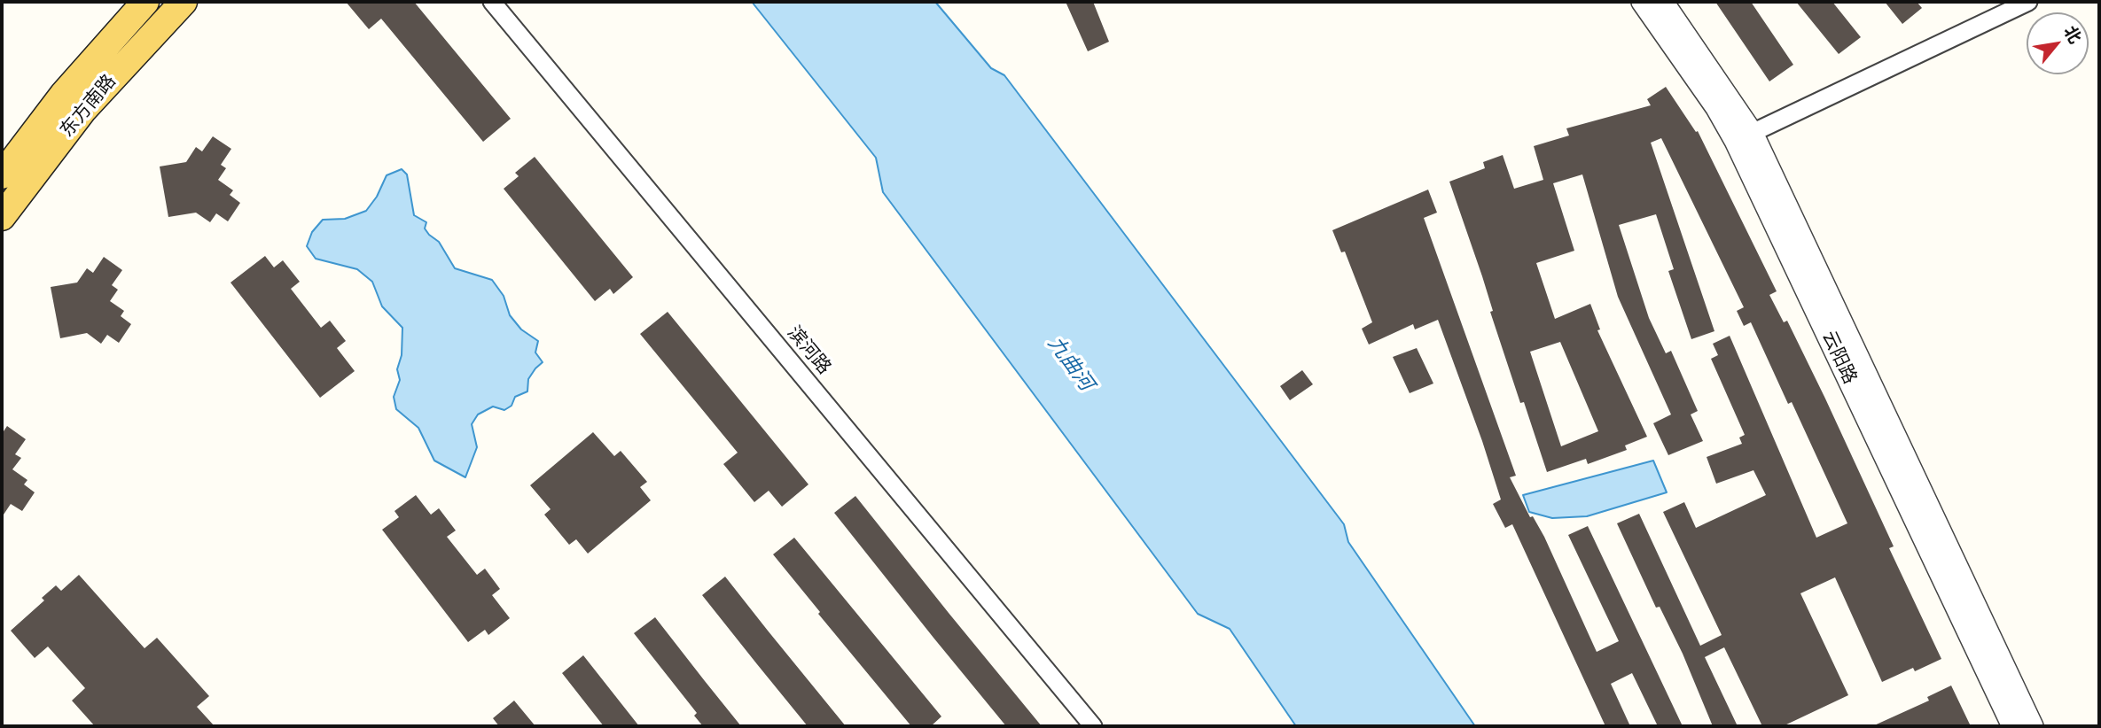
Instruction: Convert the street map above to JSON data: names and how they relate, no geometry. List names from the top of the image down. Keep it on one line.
{"streets":{"main road":["东方南路"],"street":["滨河路","云阳路"]},"water":["九曲河"],"north":"top right"}
